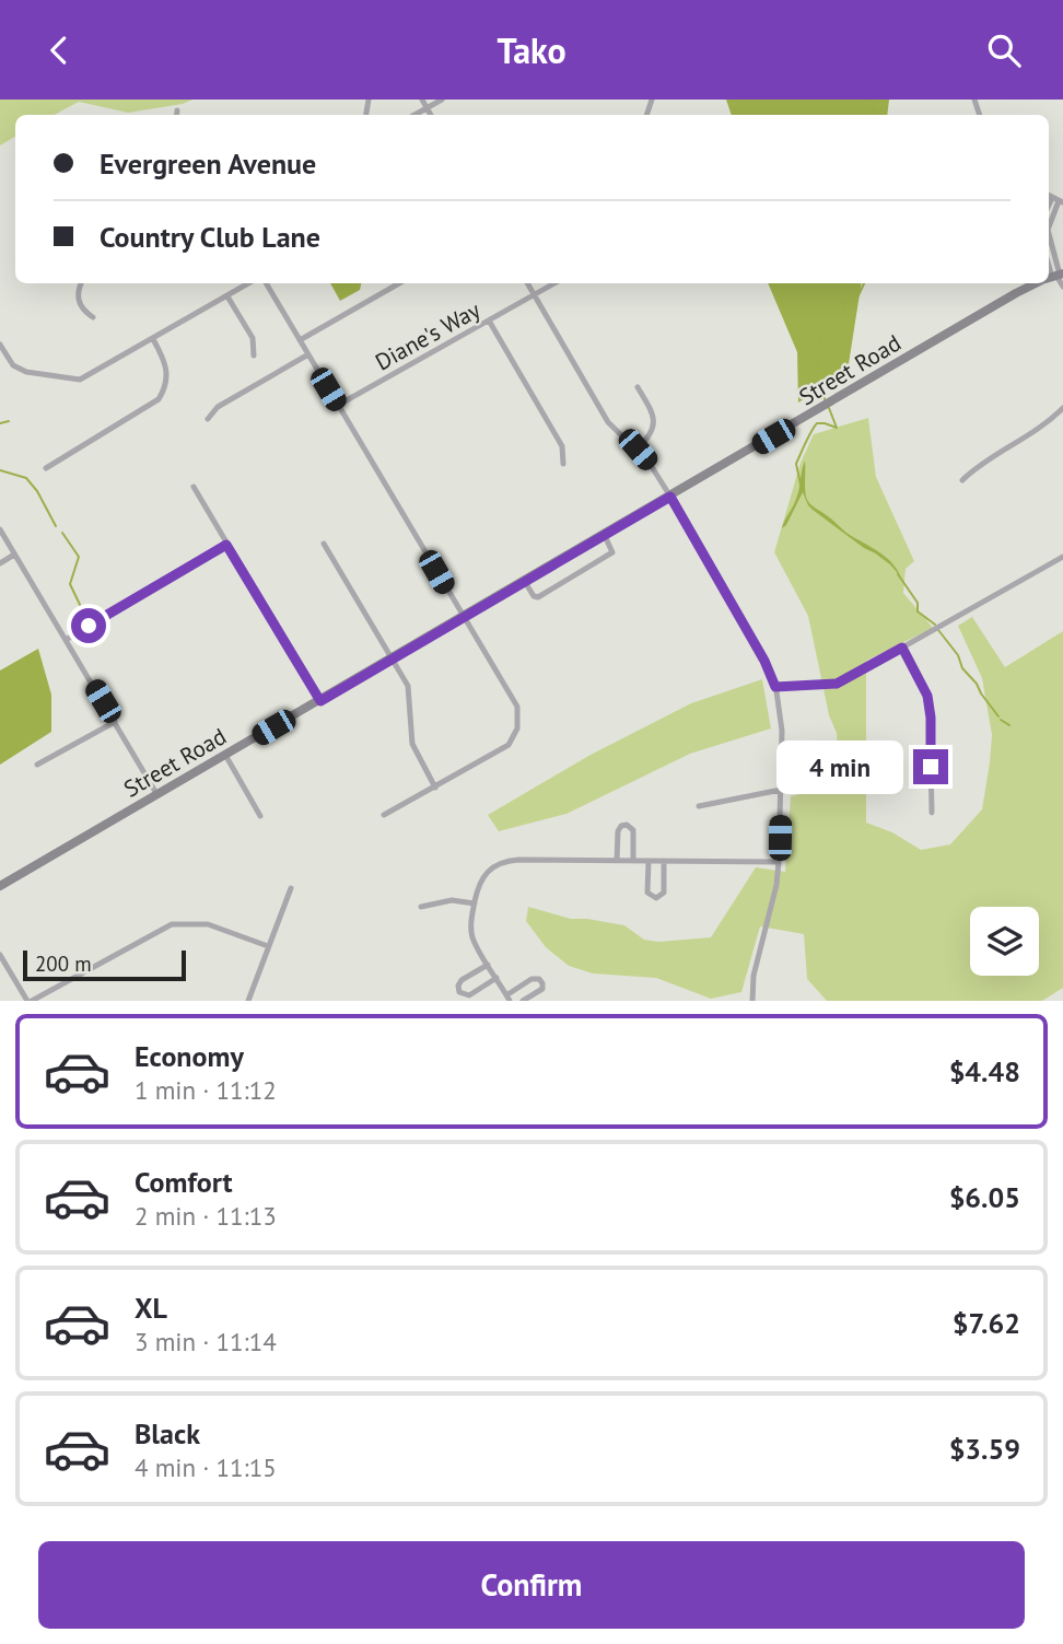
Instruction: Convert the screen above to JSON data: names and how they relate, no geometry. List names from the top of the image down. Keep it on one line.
{"streets":{"main road":["Street Road"],"street":["Diane's Way"]},"scale_bar":"200 m","page":{"header":"Tako","banner":["Evergreen Avenue","Country Club Lane"],"bubble":"4 min","scale":"200 m","list":[{"name":"Economy","note":"1 min · 11:12","value":"$4.48"},{"name":"Comfort","note":"2 min · 11:13","value":"$6.05"},{"name":"XL","note":"3 min · 11:14","value":"$7.62"},{"name":"Black","note":"4 min · 11:15","value":"$3.59"}],"buttons":"Confirm"}}
